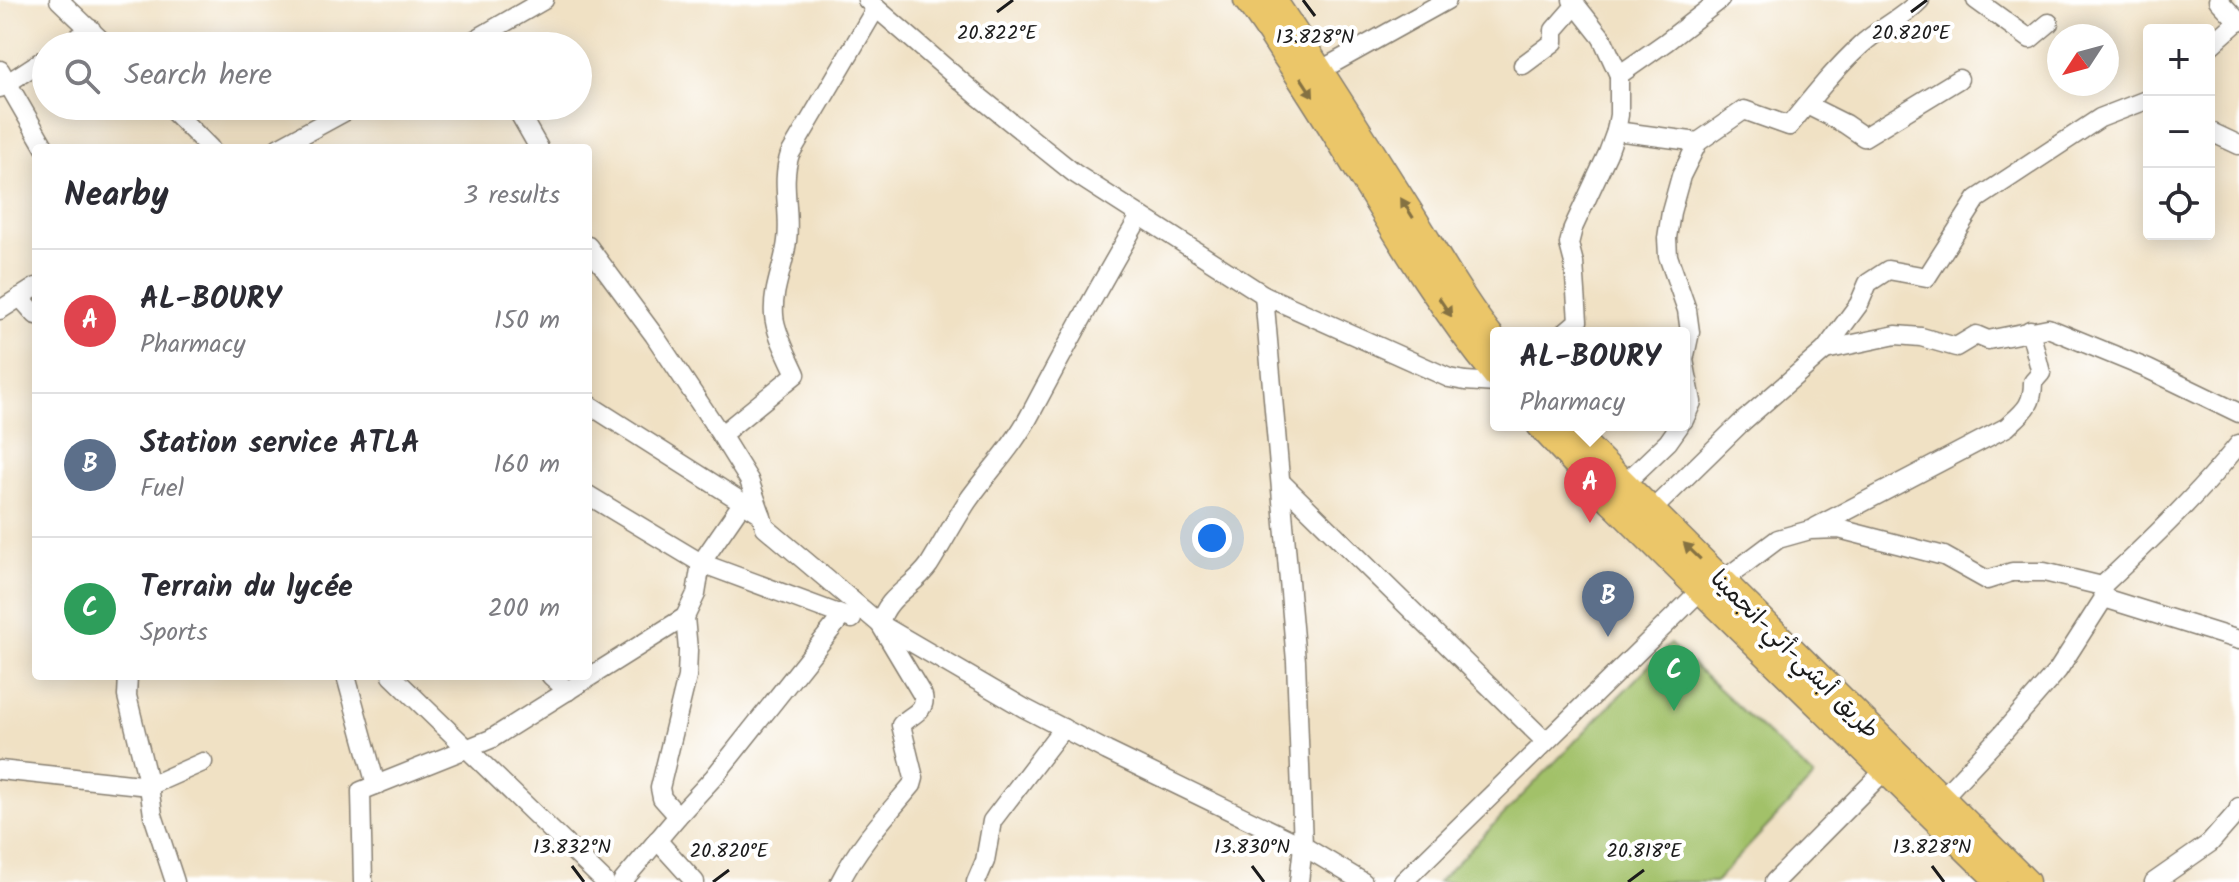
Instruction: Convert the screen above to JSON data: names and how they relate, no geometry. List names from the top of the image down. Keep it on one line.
{"streets":{"highway":["طريق أبشي-أتي-انجمينا"]},"north":"bottom left","page":{"map_buttons":["+","−"],"search":"Search here","heading":["Nearby","3 results"],"list":[{"mark":"A","name":"AL-BOURY","note":"Pharmacy","value":"150 m"},{"mark":"B","name":"Station service ATLA","note":"Fuel","value":"160 m"},{"mark":"C","name":"Terrain du lycée","note":"Sports","value":"200 m"}],"popup":["AL-BOURY","Pharmacy"],"pins":["A","B","C"]},"coordinates":["20.822°E","20.820°E","13.828°N","13.832°N","13.830°N","20.818°E"]}
